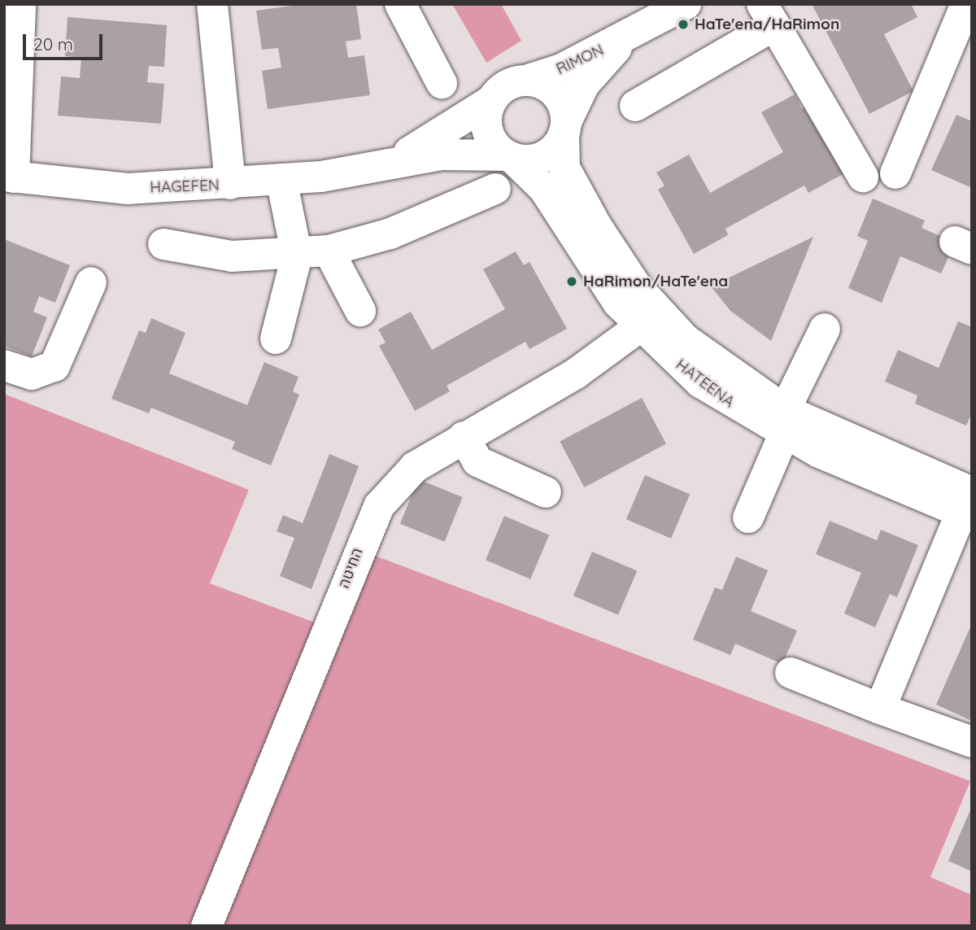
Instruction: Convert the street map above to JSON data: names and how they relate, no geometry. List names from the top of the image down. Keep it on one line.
{"streets":{"street":["RIMON","HAGEFEN","HATEENA","החיטה"]},"crossings":[["RIMON","HAGEFEN"],["RIMON","HATEENA"],["HAGEFEN","HATEENA"],["HATEENA","החיטה"]],"places":["HaTe'ena/HaRimon","HaRimon/HaTe'ena"],"scale_bar":"20 m"}
